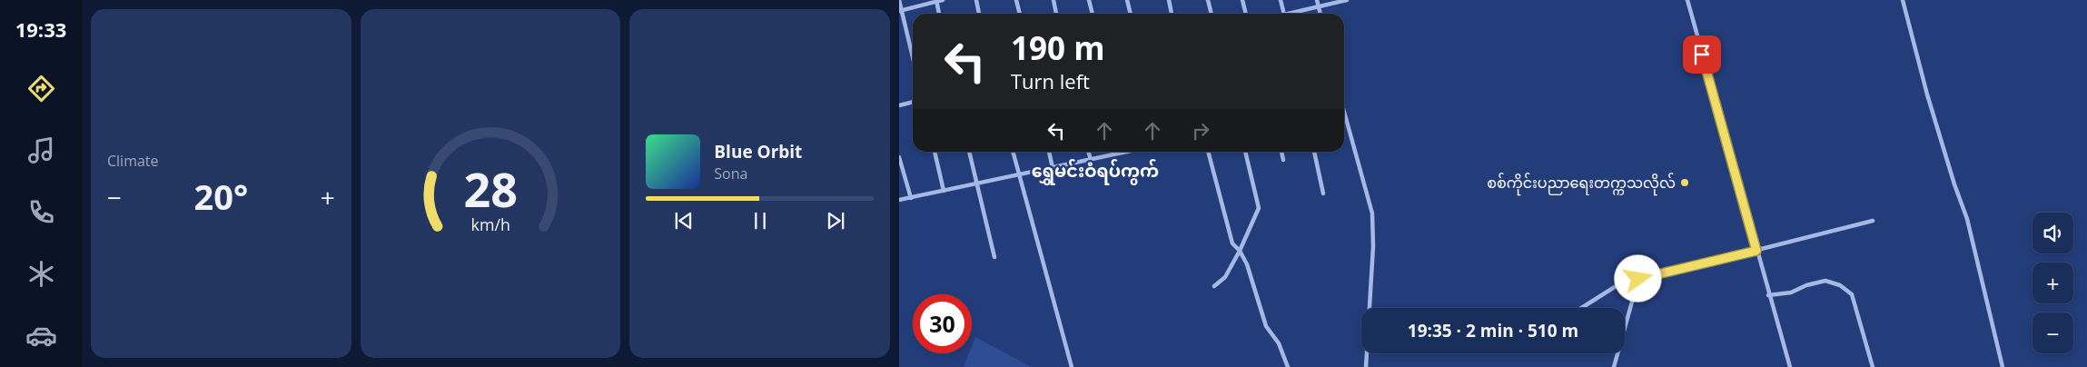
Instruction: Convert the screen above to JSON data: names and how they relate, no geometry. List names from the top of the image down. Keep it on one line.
{"districts":["ရွှေမင်းဝံရပ်ကွက်"],"places":["စစ်ကိုင်းပညာရေးတက္ကသလိုလ်"],"page":{"tabs":"19:33","tile":"Climate","turn":["190 m","Turn left"],"song":["Blue Orbit","Sona"],"heat":["−","20°","+"],"map_buttons":["+","−"],"limit":"30","trip":"19:35 · 2 min · 510 m","gauge":["28","km/h"]}}
